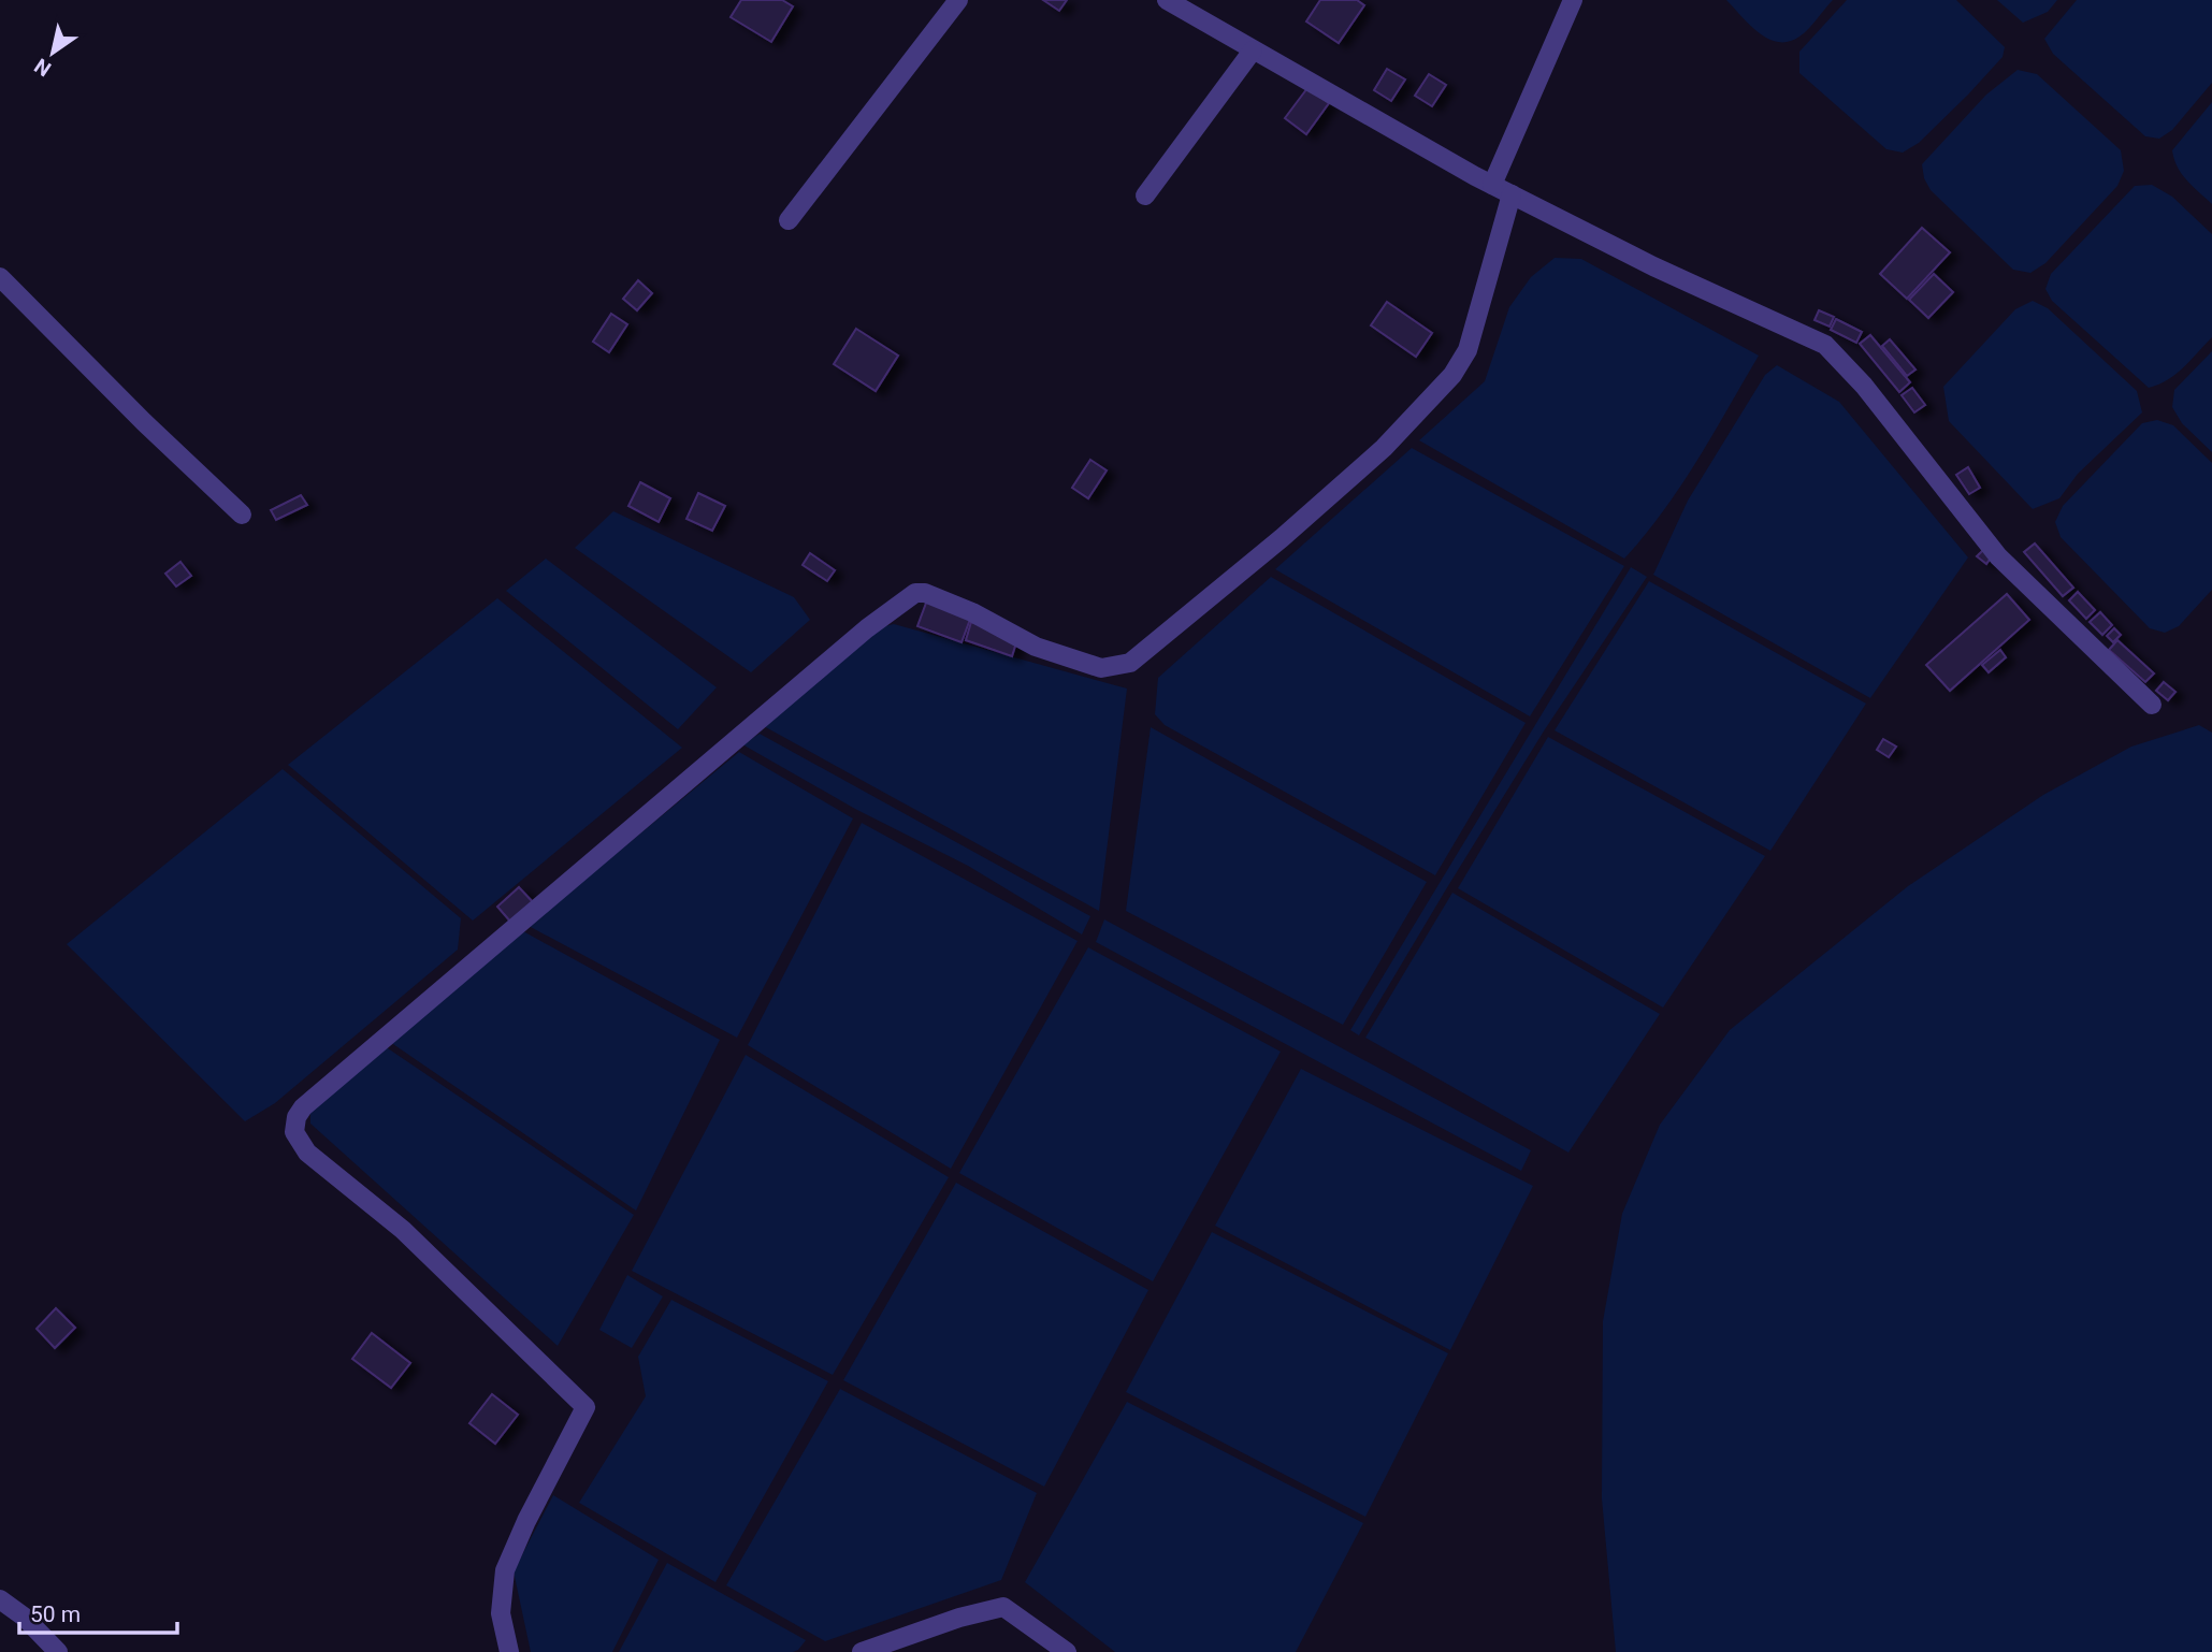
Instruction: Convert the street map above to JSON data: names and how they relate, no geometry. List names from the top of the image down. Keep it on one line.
{"scale_bar":"50 m","north":"bottom left"}
